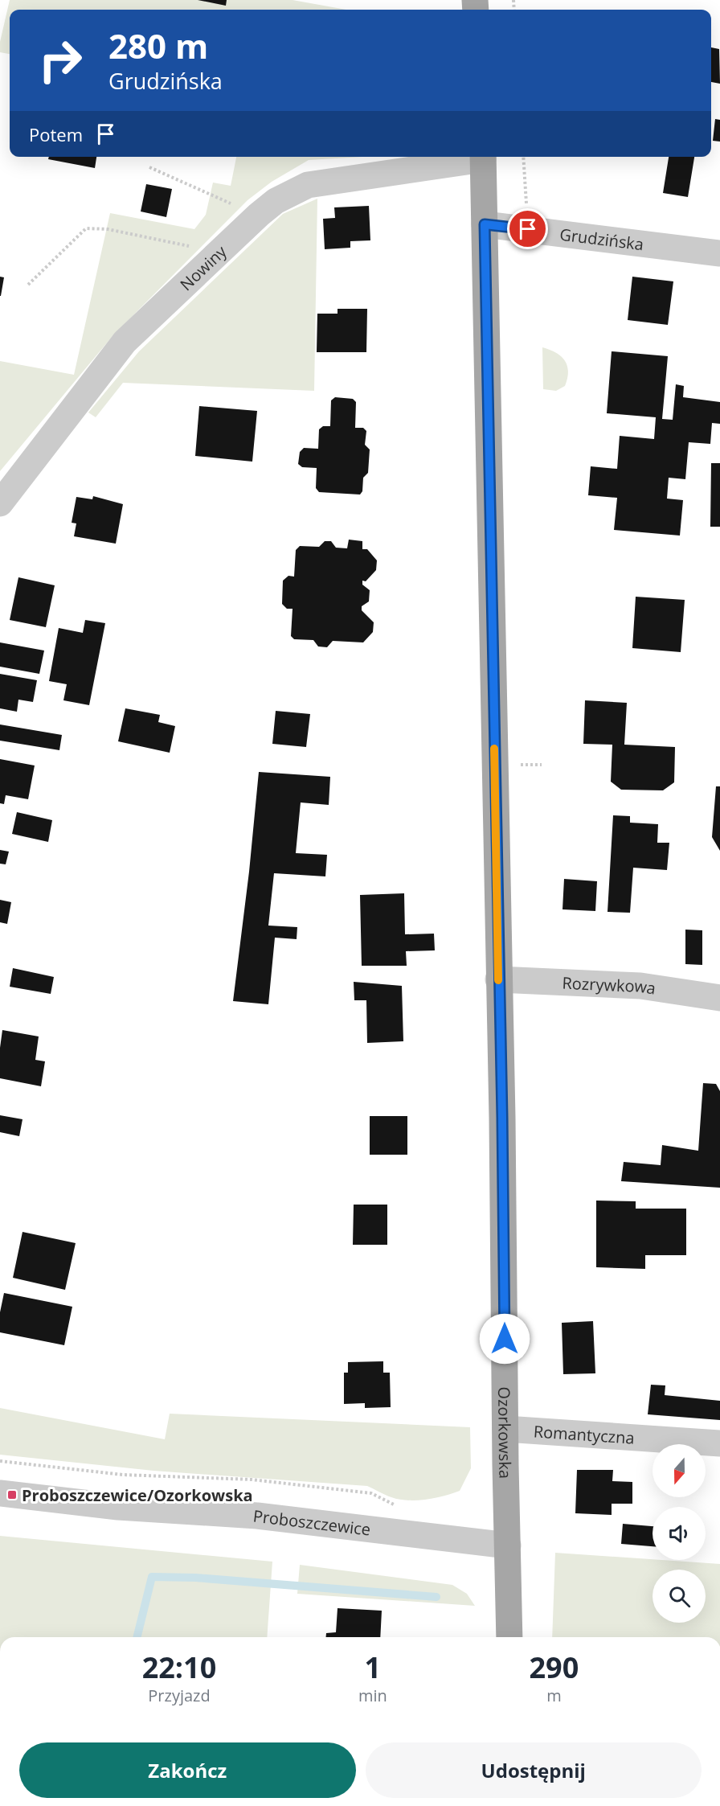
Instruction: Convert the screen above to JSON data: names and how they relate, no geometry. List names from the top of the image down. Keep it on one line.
{"streets":{"main road":["Ozorkowska"],"street":["Grudzińska","Nowiny","Rozrywkowa","Romantyczna","Proboszczewice"]},"crossings":[["Grudzińska","Ozorkowska"],["Rozrywkowa","Ozorkowska"],["Ozorkowska","Romantyczna"],["Ozorkowska","Proboszczewice"]],"places":{"transit":["Proboszczewice/Ozorkowska"]},"north":"bottom","page":{"turn":["280 m","Grudzińska"],"then":"Potem","eta":["22:10","Przyjazd","1","min","290","m"],"buttons":["Zakończ","Udostępnij"]}}
